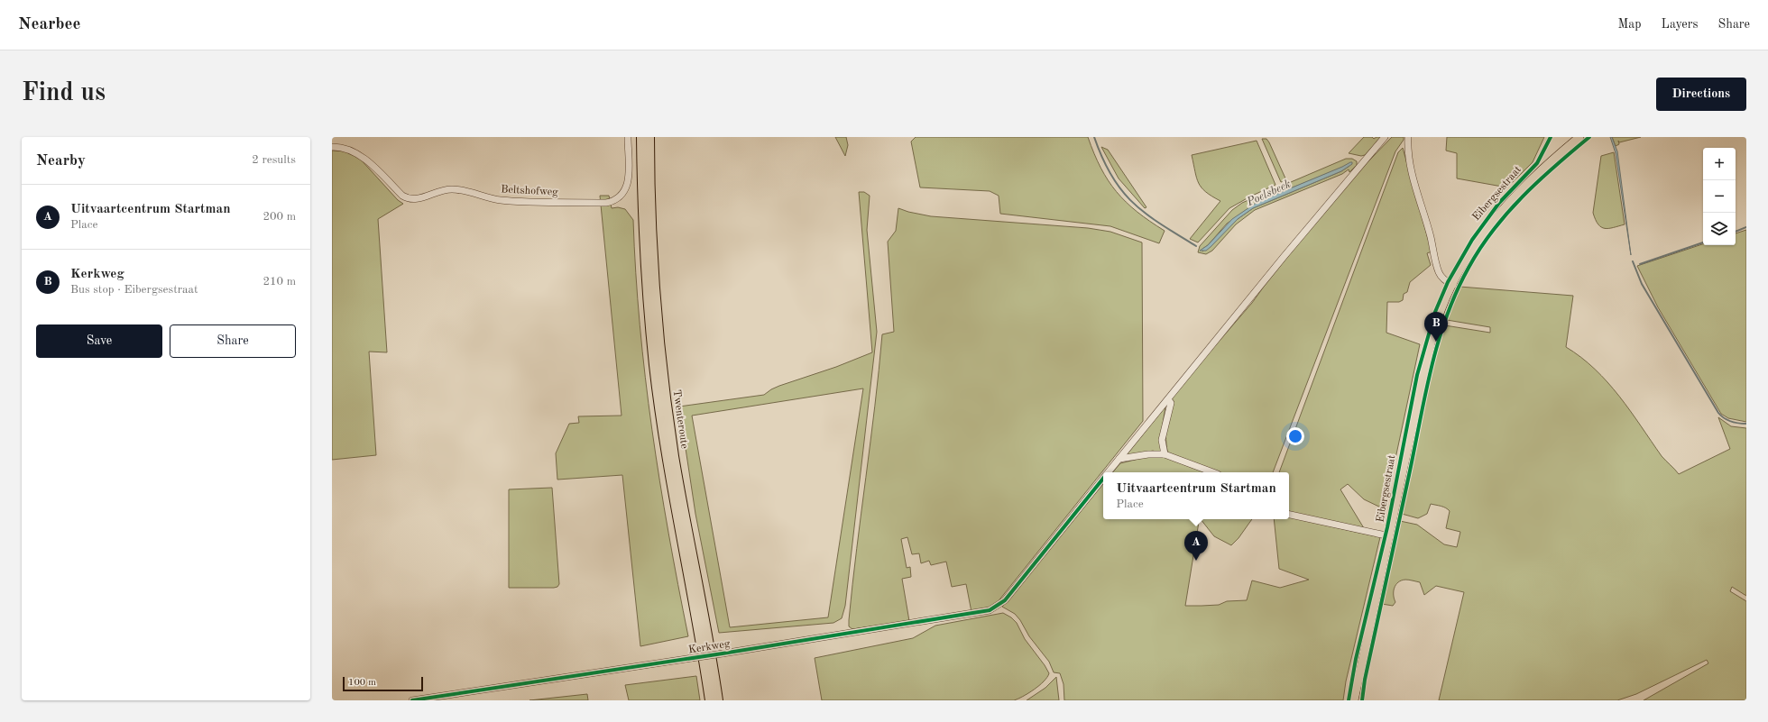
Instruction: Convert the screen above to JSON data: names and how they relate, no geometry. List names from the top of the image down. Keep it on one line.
{"streets":{"highway":["Twenteroute"],"main road":["Eibergsestraat"],"street":["Beltshofweg","Kerkweg"]},"water":["Poelsbeek"],"scale_bar":"100 m","page":{"header":"Nearbee","nav":["Map","Layers","Share"],"buttons":["Directions",["Save","Share"]],"title":"Find us","heading":["Nearby","2 results"],"map_buttons":["+","−"],"list":[{"mark":"A","name":"Uitvaartcentrum Startman","note":"Place","value":"200 m"},{"mark":"B","name":"Kerkweg","note":"Bus stop · Eibergsestraat","value":"210 m"}],"pins":["B","A"],"popup":["Uitvaartcentrum Startman","Place"],"scale":"100 m"}}
